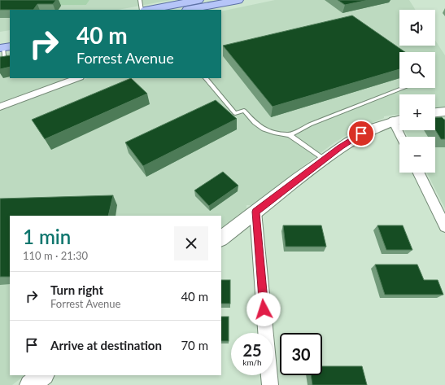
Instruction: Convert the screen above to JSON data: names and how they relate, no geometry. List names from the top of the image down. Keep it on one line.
{"page":{"map_buttons":["+","−"],"turn":["40 m","Forrest Avenue"],"heading":["1 min","110 m · 21:30"],"list":[{"name":"Turn right","note":"Forrest Avenue","value":"40 m"},{"name":"Arrive at destination","value":"70 m"}],"speed":"25 km/h","limit":"30"}}
